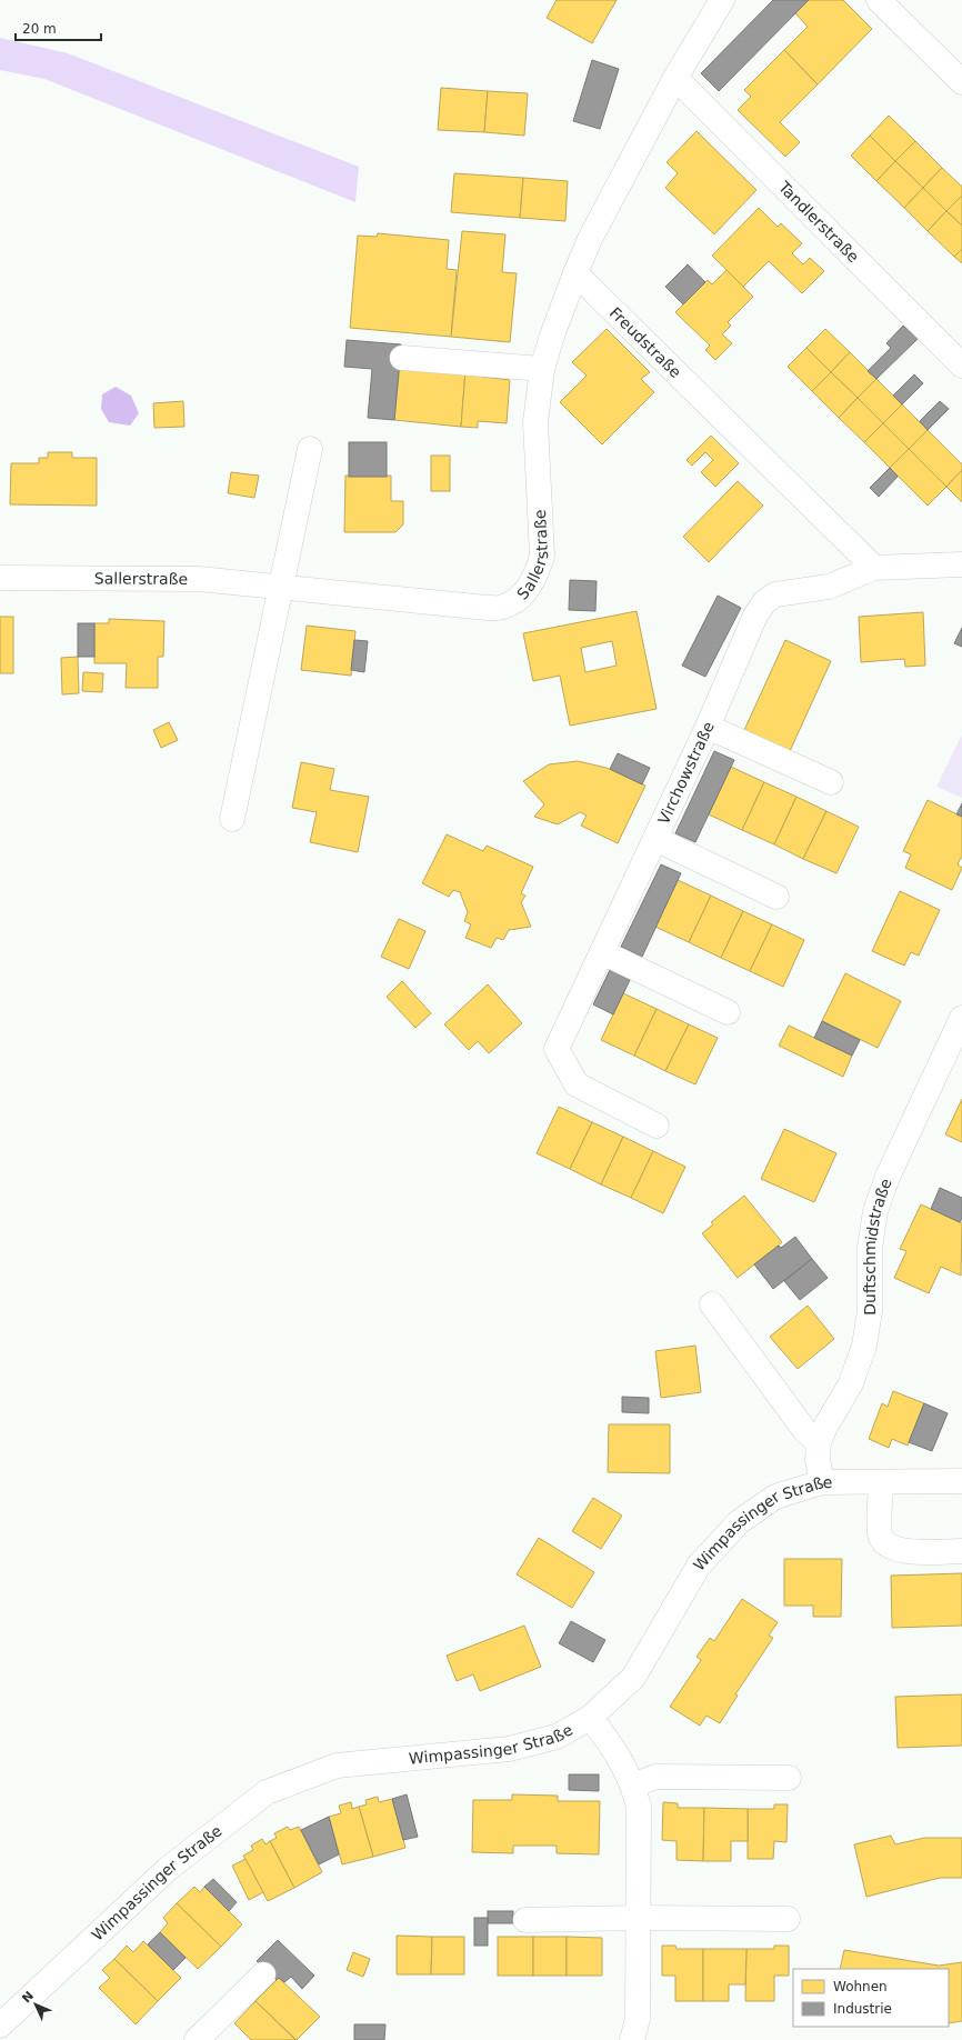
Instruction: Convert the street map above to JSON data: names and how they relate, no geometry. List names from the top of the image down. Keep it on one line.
{"streets":{"street":["Tandlerstraße","Freudstraße","Sallerstraße","Virchowstraße","Duftschmidstraße","Wimpassinger Straße"]},"crossings":[["Freudstraße","Sallerstraße"],["Freudstraße","Virchowstraße"],["Duftschmidstraße","Wimpassinger Straße"]],"legend":["Wohnen","Industrie"],"scale_bar":"20 m","north":"top left"}
